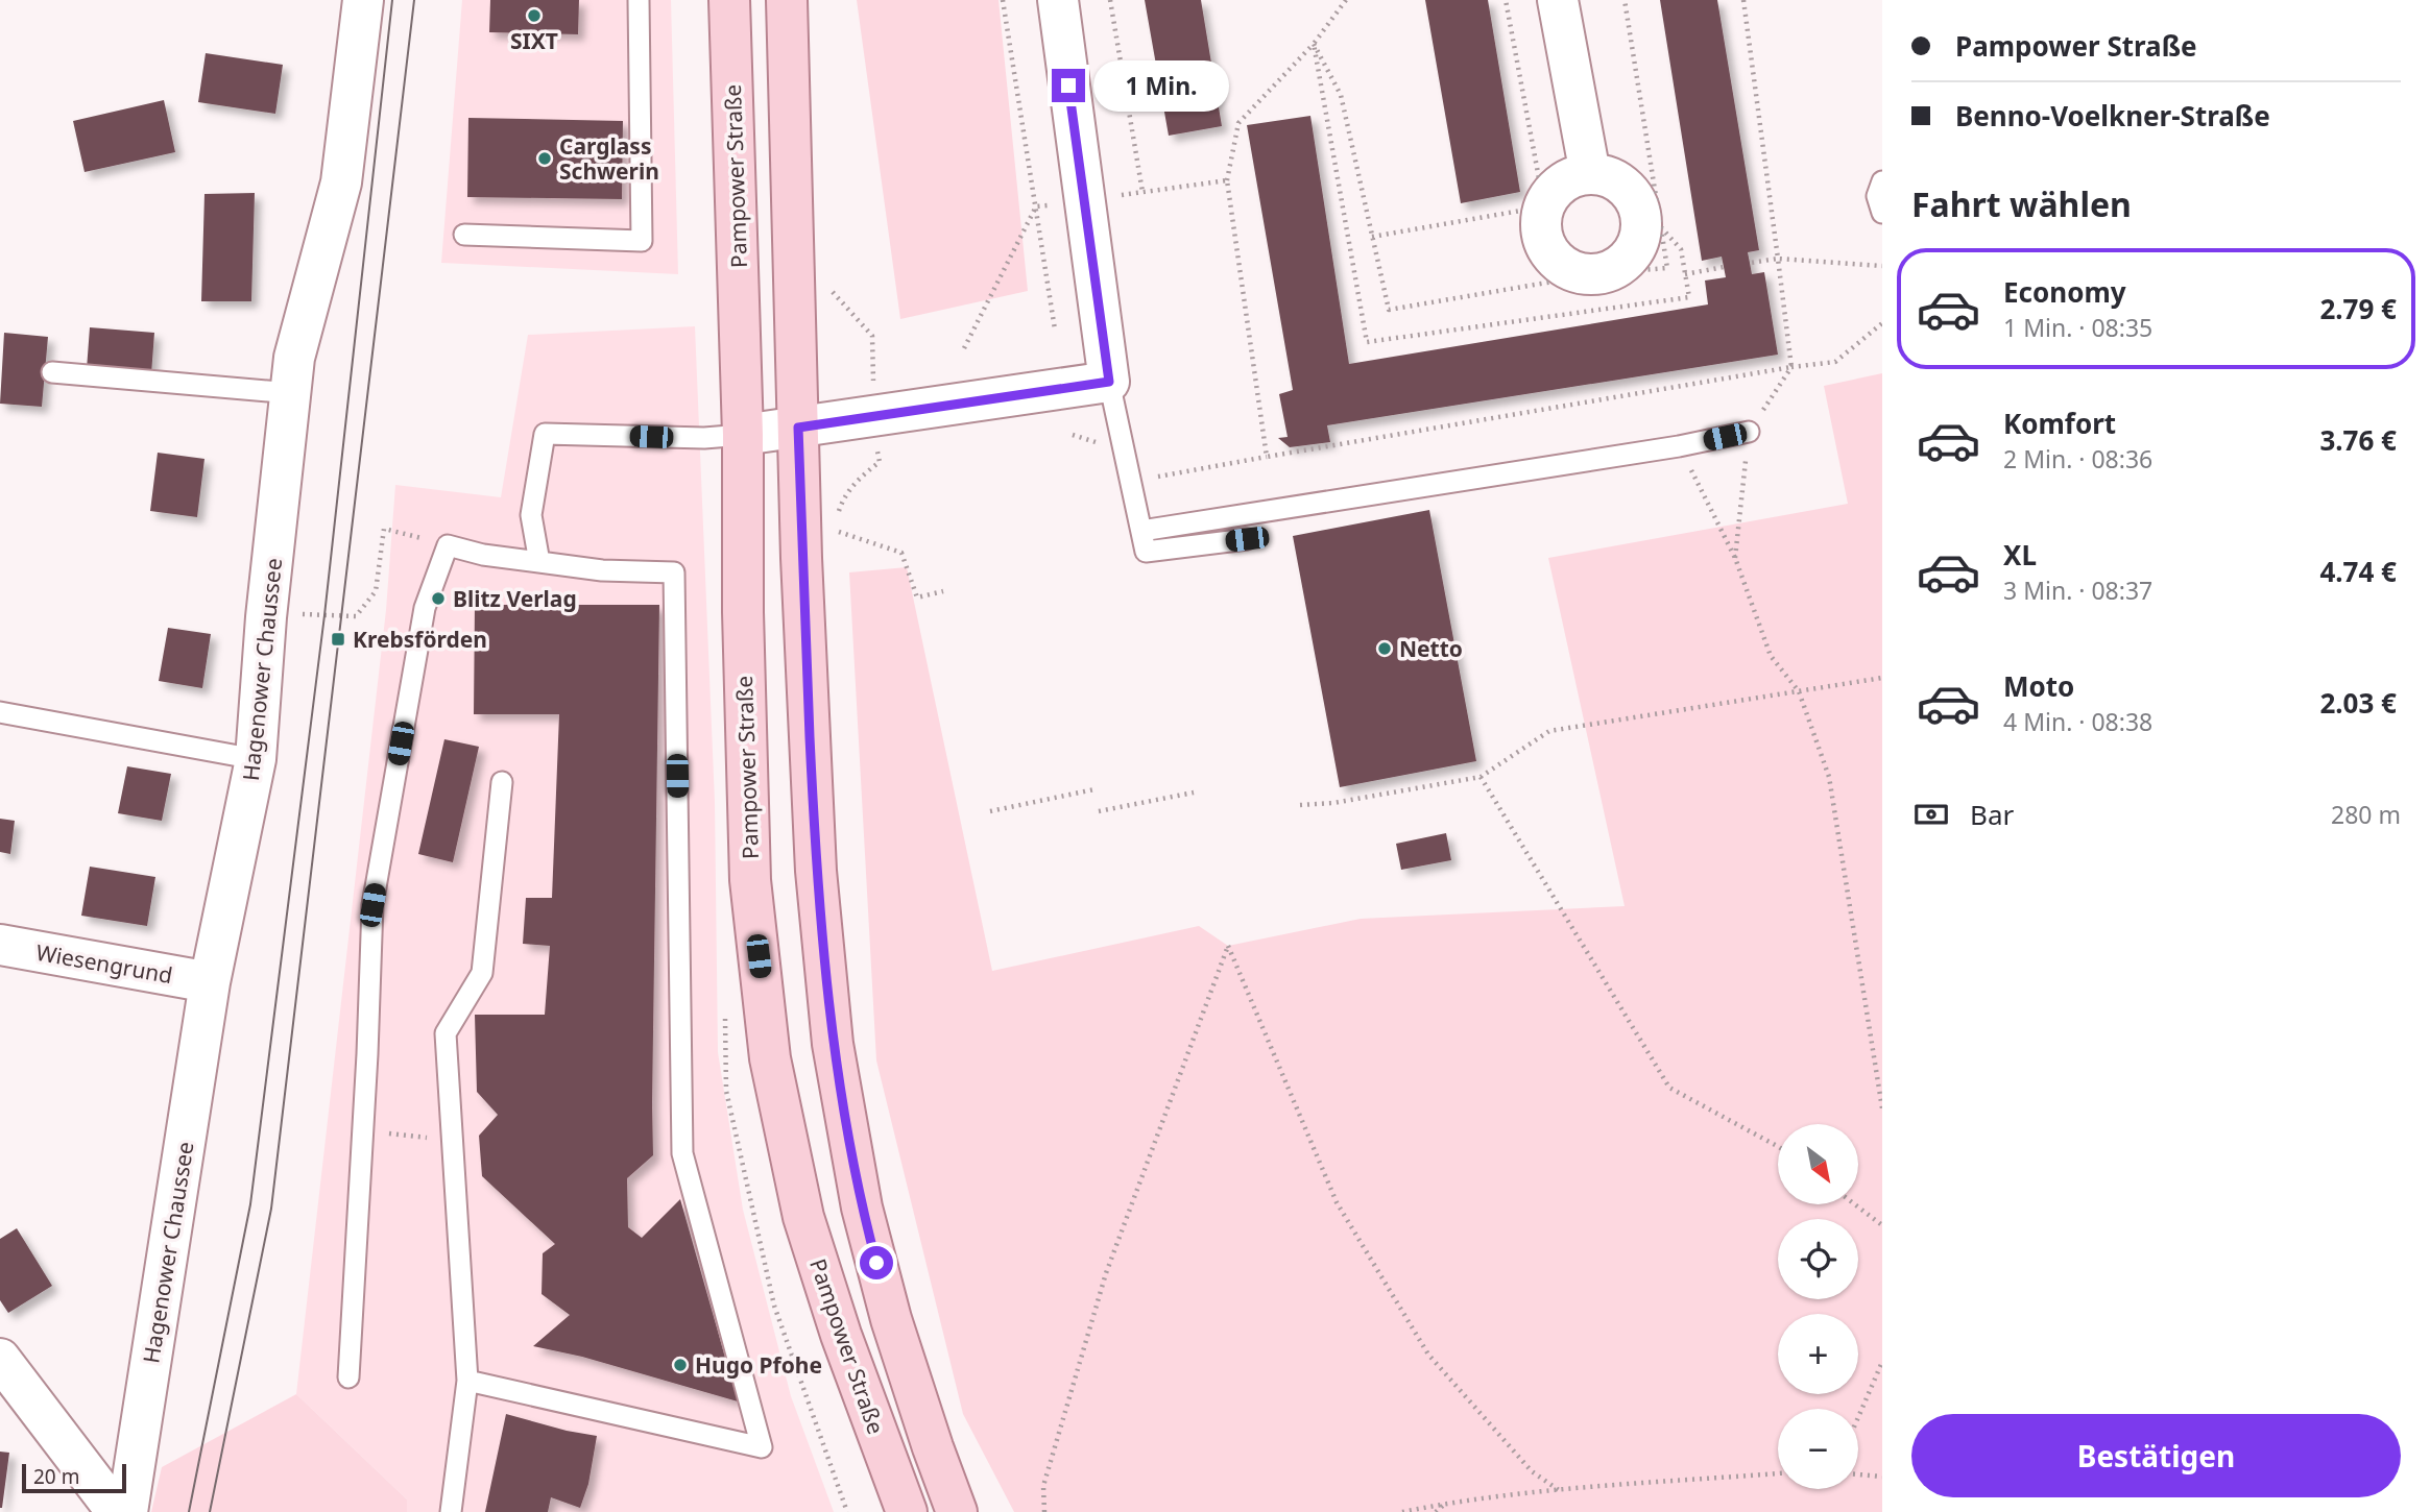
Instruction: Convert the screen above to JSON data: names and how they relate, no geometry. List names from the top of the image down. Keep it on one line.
{"streets":{"main road":["Pampower Straße"],"street":["Hagenower Chaussee","Wiesengrund"]},"crossings":[["Hagenower Chaussee","Wiesengrund"]],"places":{"other":["SIXT","Carglass Schwerin","Blitz Verlag","Netto","Hugo Pfohe"],"transit":["Krebsförden"]},"scale_bar":"20 m","north":"bottom right","page":{"banner":["Pampower Straße","Benno-Voelkner-Straße"],"bubble":"1 Min.","heading":"Fahrt wählen","list":[{"name":"Economy","note":"1 Min. · 08:35","value":"2.79 €"},{"name":"Komfort","note":"2 Min. · 08:36","value":"3.76 €"},{"name":"XL","note":"3 Min. · 08:37","value":"4.74 €"},{"name":"Moto","note":"4 Min. · 08:38","value":"2.03 €"}],"pay":["Bar","280 m"],"map_buttons":["+","−"],"buttons":"Bestätigen","scale":"20 m"}}
